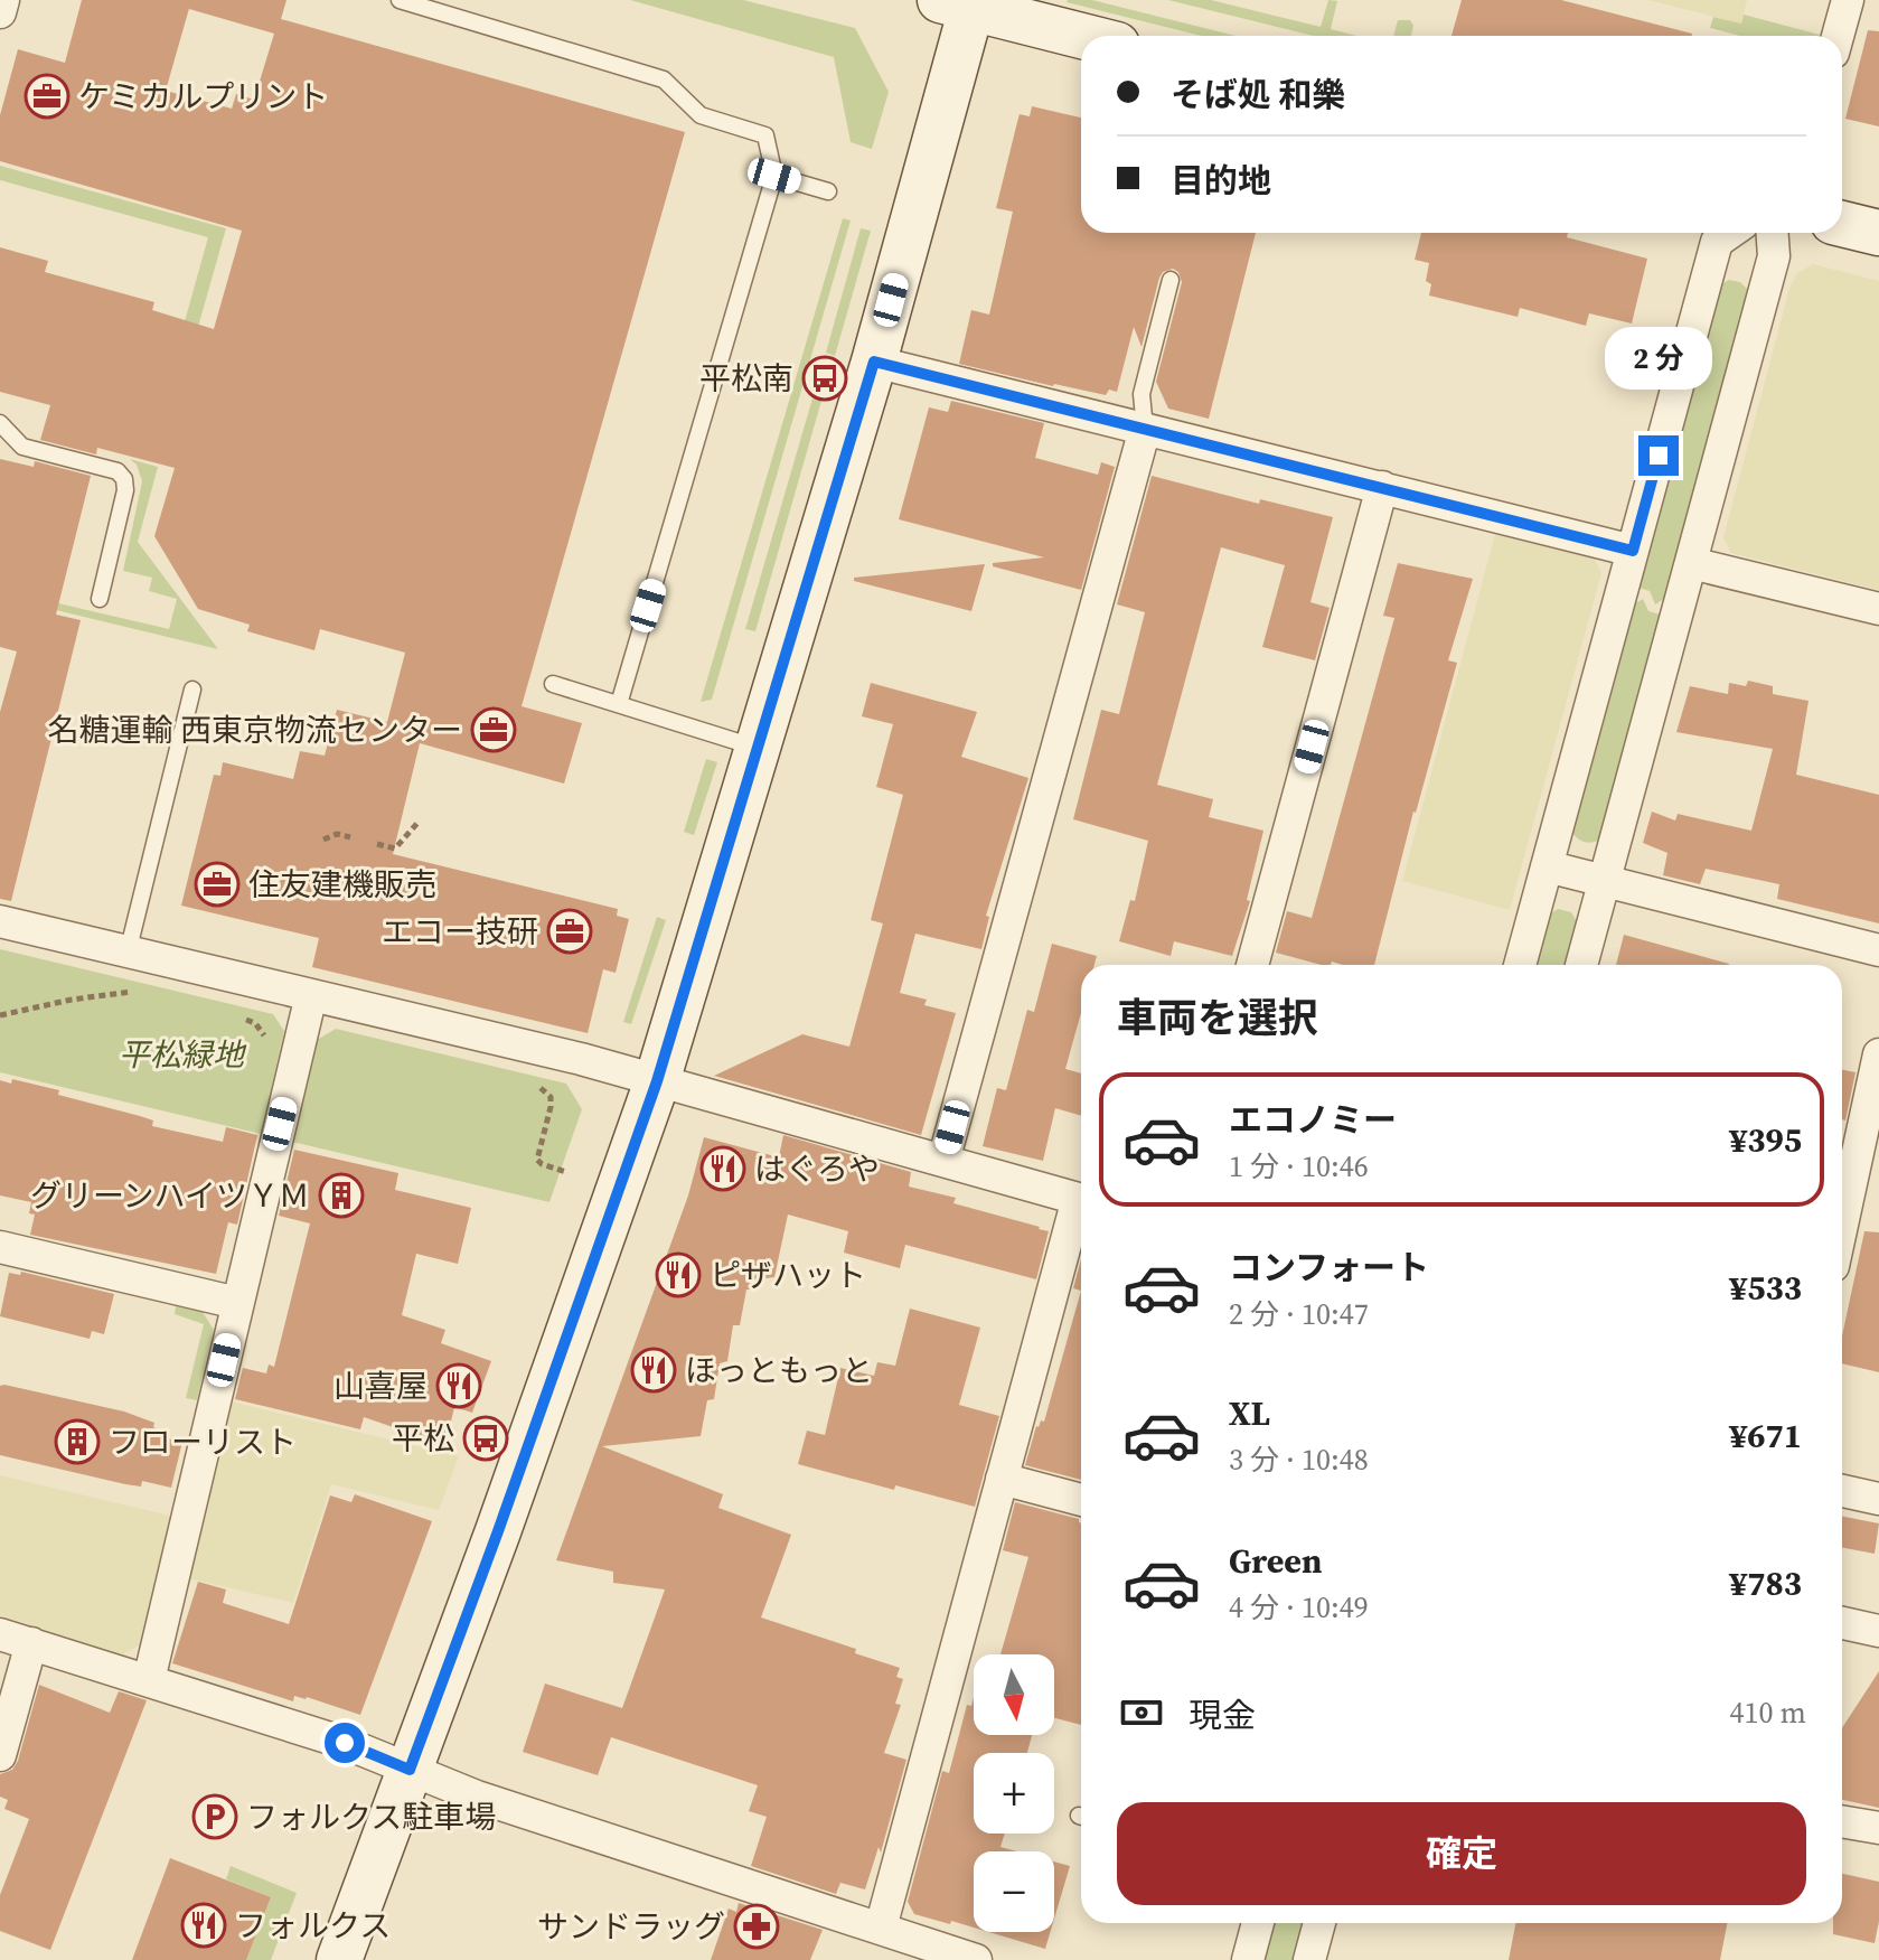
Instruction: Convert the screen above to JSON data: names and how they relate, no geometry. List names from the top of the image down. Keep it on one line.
{"parks":["平松緑地"],"places":{"office":["ケミカルプリント","名糖運輸 西東京物流センター","住友建機販売","エコー技研"],"bus stop":["平松南","平松"],"restaurant":["はぐろや","ピザハット","ほっともっと","山喜屋","フォルクス"],"building":["グリーンハイツＹＭ","フローリスト"],"parking":["フォルクス駐車場"],"pharmacy":["サンドラッグ"]},"north":"bottom","page":{"banner":["そば処 和樂","目的地"],"bubble":"2 分","heading":"車両を選択","list":[{"name":"エコノミー","note":"1 分 · 10:46","value":"¥395"},{"name":"コンフォート","note":"2 分 · 10:47","value":"¥533"},{"name":"XL","note":"3 分 · 10:48","value":"¥671"},{"name":"Green","note":"4 分 · 10:49","value":"¥783"}],"map_buttons":["+","−"],"pay":["現金","410 m"],"buttons":"確定"}}
